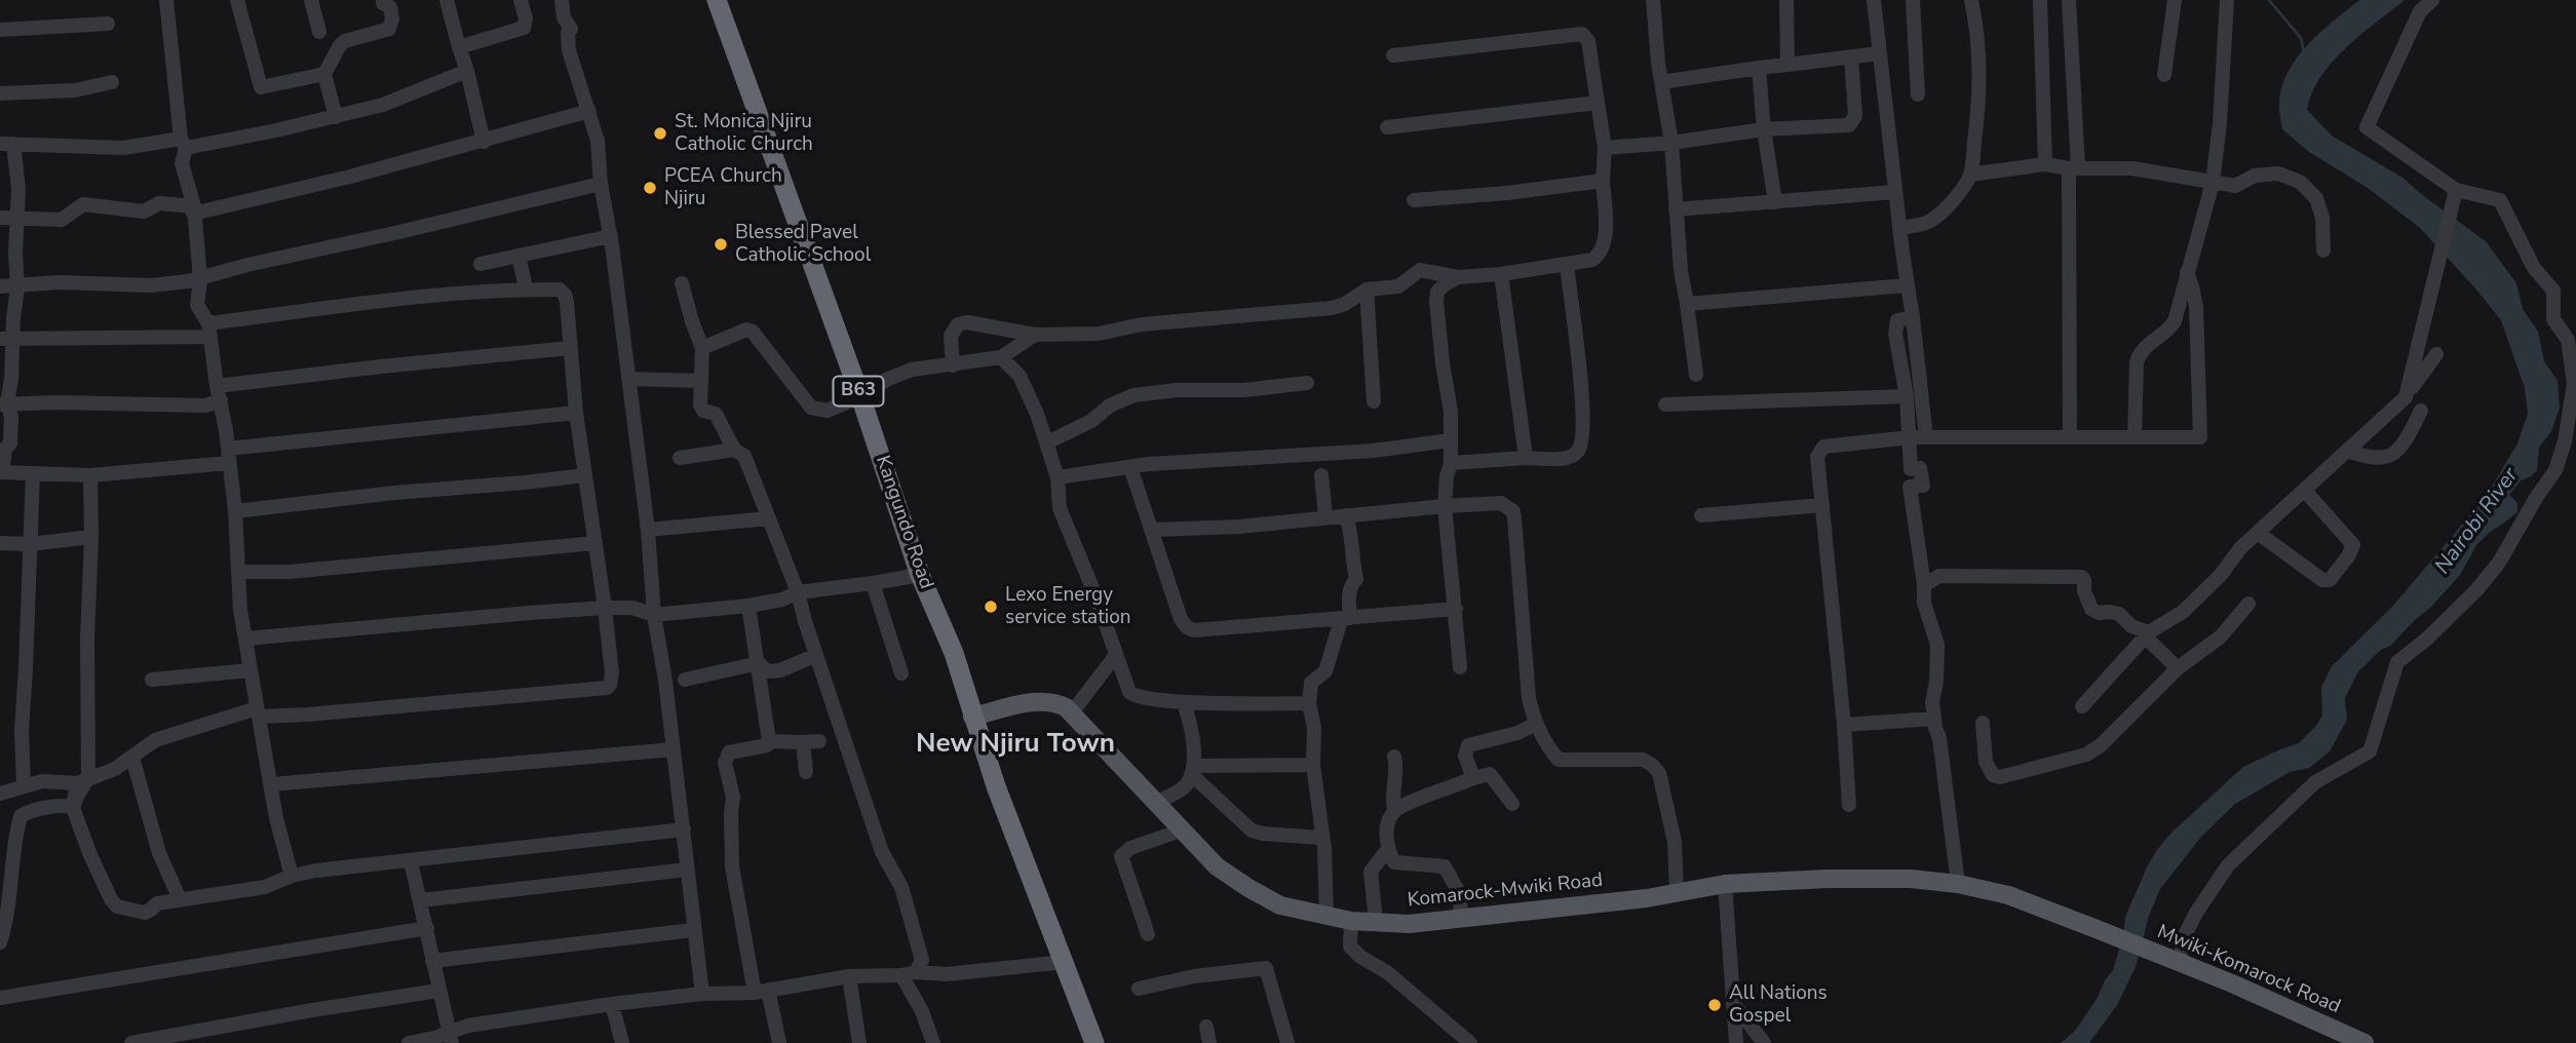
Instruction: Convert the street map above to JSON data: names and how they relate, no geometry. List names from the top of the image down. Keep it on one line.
{"streets":{"highway":["B63","Kangundo Road"],"main road":["Komarock-Mwiki Road","Mwiki-Komarock Road"]},"crossings":[["Komarock-Mwiki Road","Mwiki-Komarock Road"]],"districts":["New Njiru Town"],"water":["Nairobi River"],"places":["St. Monica Njiru Catholic Church","PCEA Church Njiru","Blessed Pavel Catholic School","Lexo Energy service station","All Nations Gospel"]}
